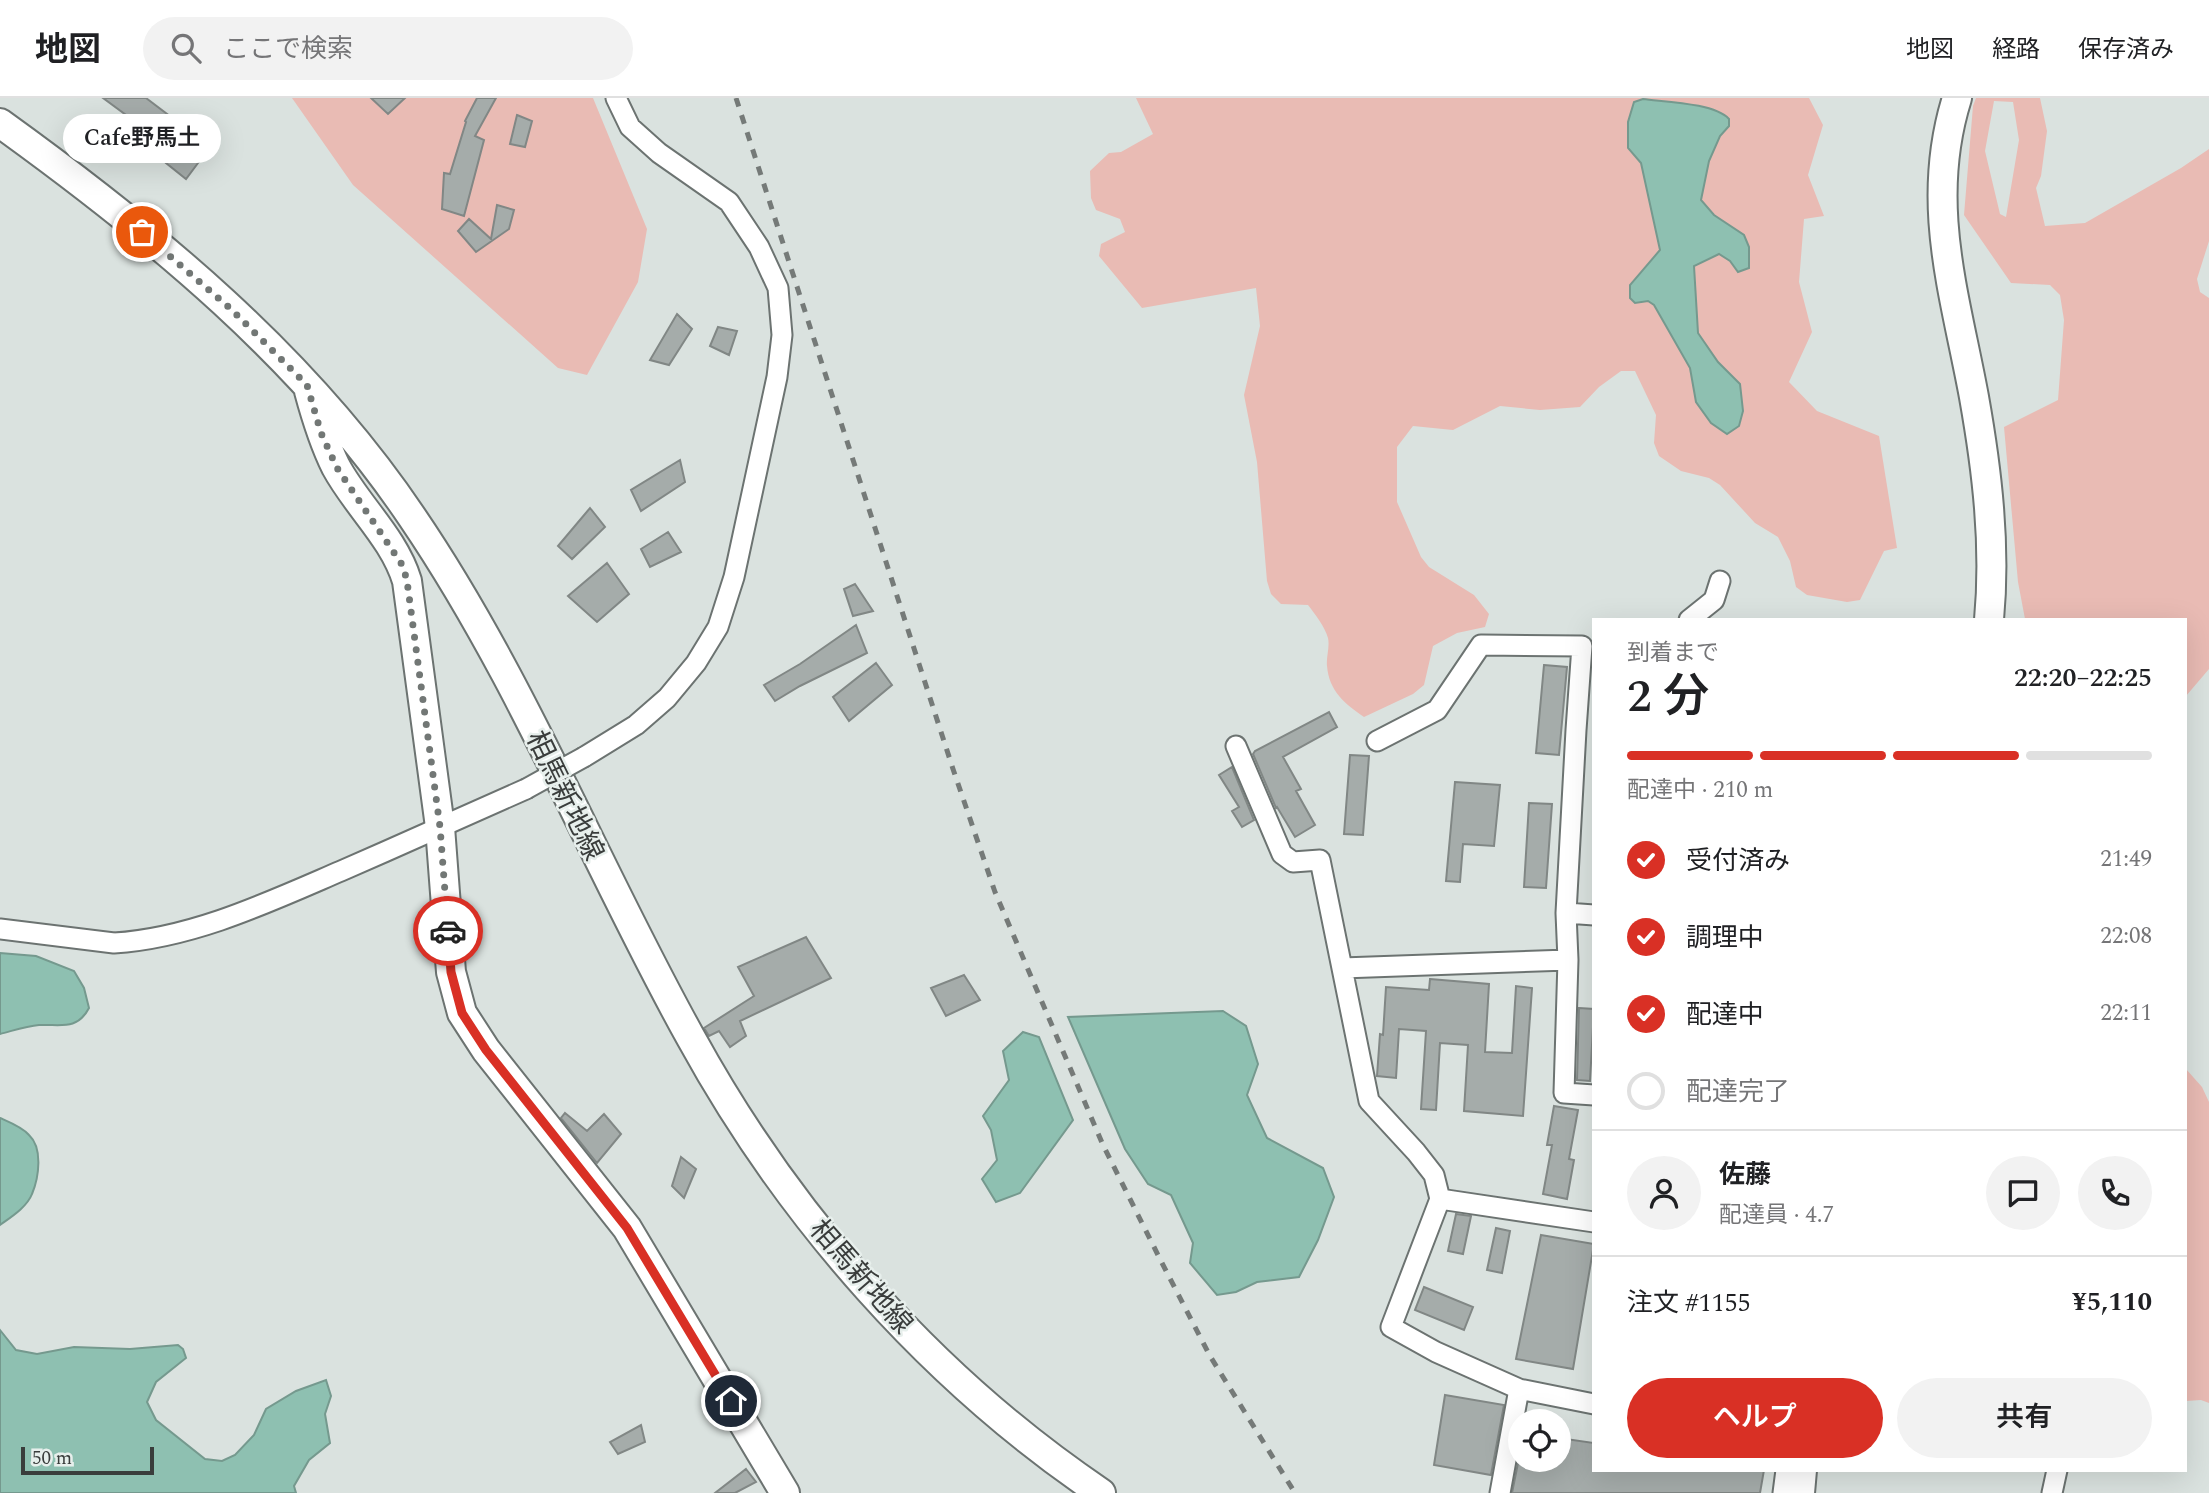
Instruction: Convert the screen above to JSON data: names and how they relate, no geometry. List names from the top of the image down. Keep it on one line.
{"streets":{"main road":["相馬新地線"]},"places":["Cafe野馬土"],"scale_bar":"50 m","page":{"header":"地図","search":"ここで検索","nav":["地図","経路","保存済み"],"bubble":"Cafe野馬土","heading":["2 分","到着まで","22:20–22:25"],"panel":["佐藤","配達員 · 4.7","注文 #1155","¥5,110"],"bar":"配達中 · 210 m","list":[["受付済み","21:49"],["調理中","22:08"],["配達中","22:11"],"配達完了"],"buttons":["ヘルプ","共有"],"scale":"50 m"}}
